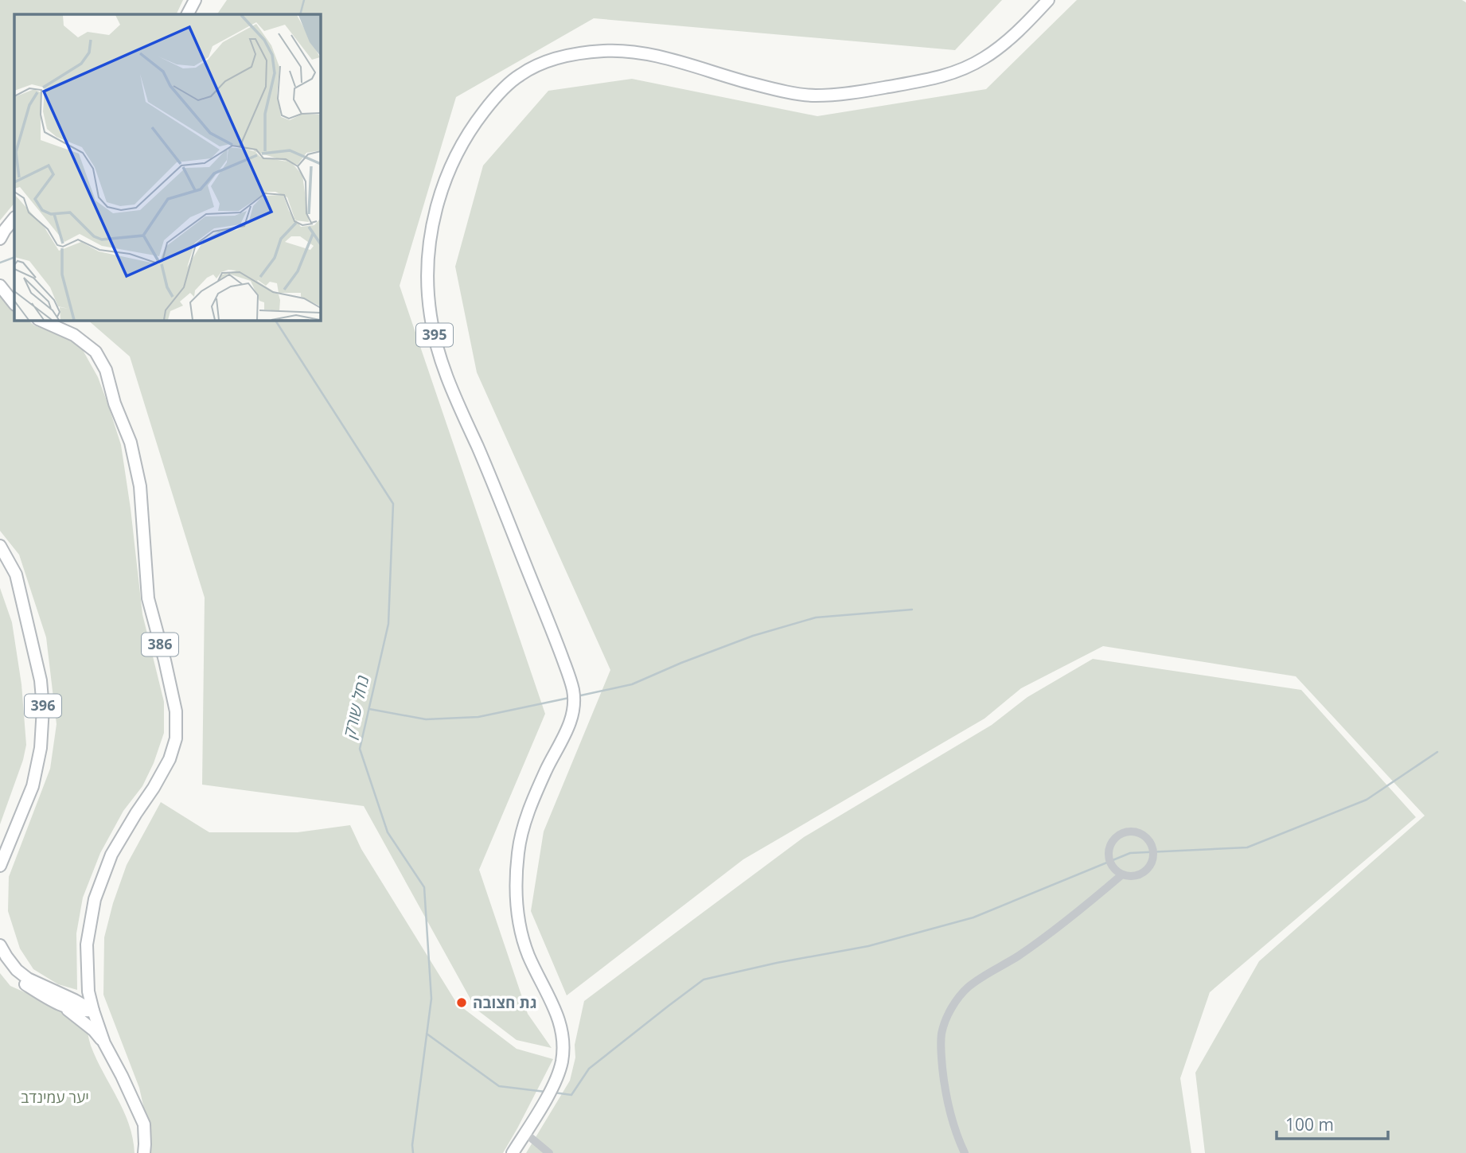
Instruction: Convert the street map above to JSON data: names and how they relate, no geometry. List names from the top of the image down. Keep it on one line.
{"streets":{"main road":["395","386","396"]},"water":["נחל שורק"],"parks":["יער עמינדב"],"places":["גת חצובה"],"scale_bar":"100 m"}
